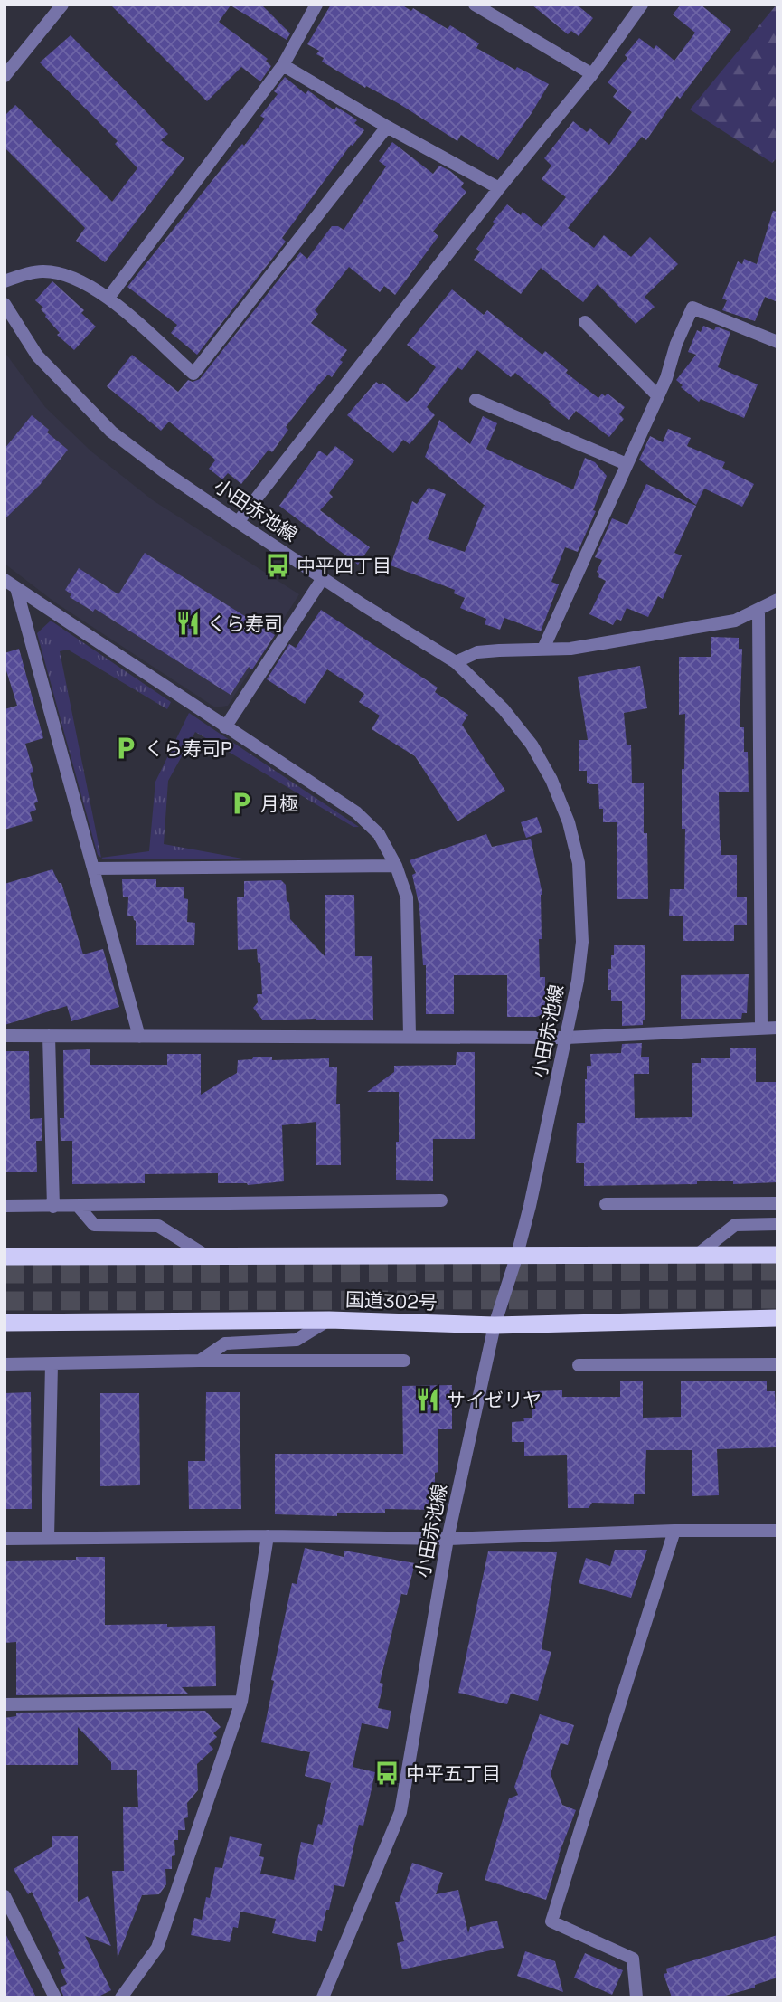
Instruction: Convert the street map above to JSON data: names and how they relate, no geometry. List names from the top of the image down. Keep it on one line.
{"streets":{"highway":["国道302号"],"street":["小田赤池線"]},"crossings":[["小田赤池線","国道302号"]],"places":{"bus stop":["中平四丁目","中平五丁目"],"restaurant":["くら寿司","サイゼリヤ"],"parking":["くら寿司P","月極"]}}
